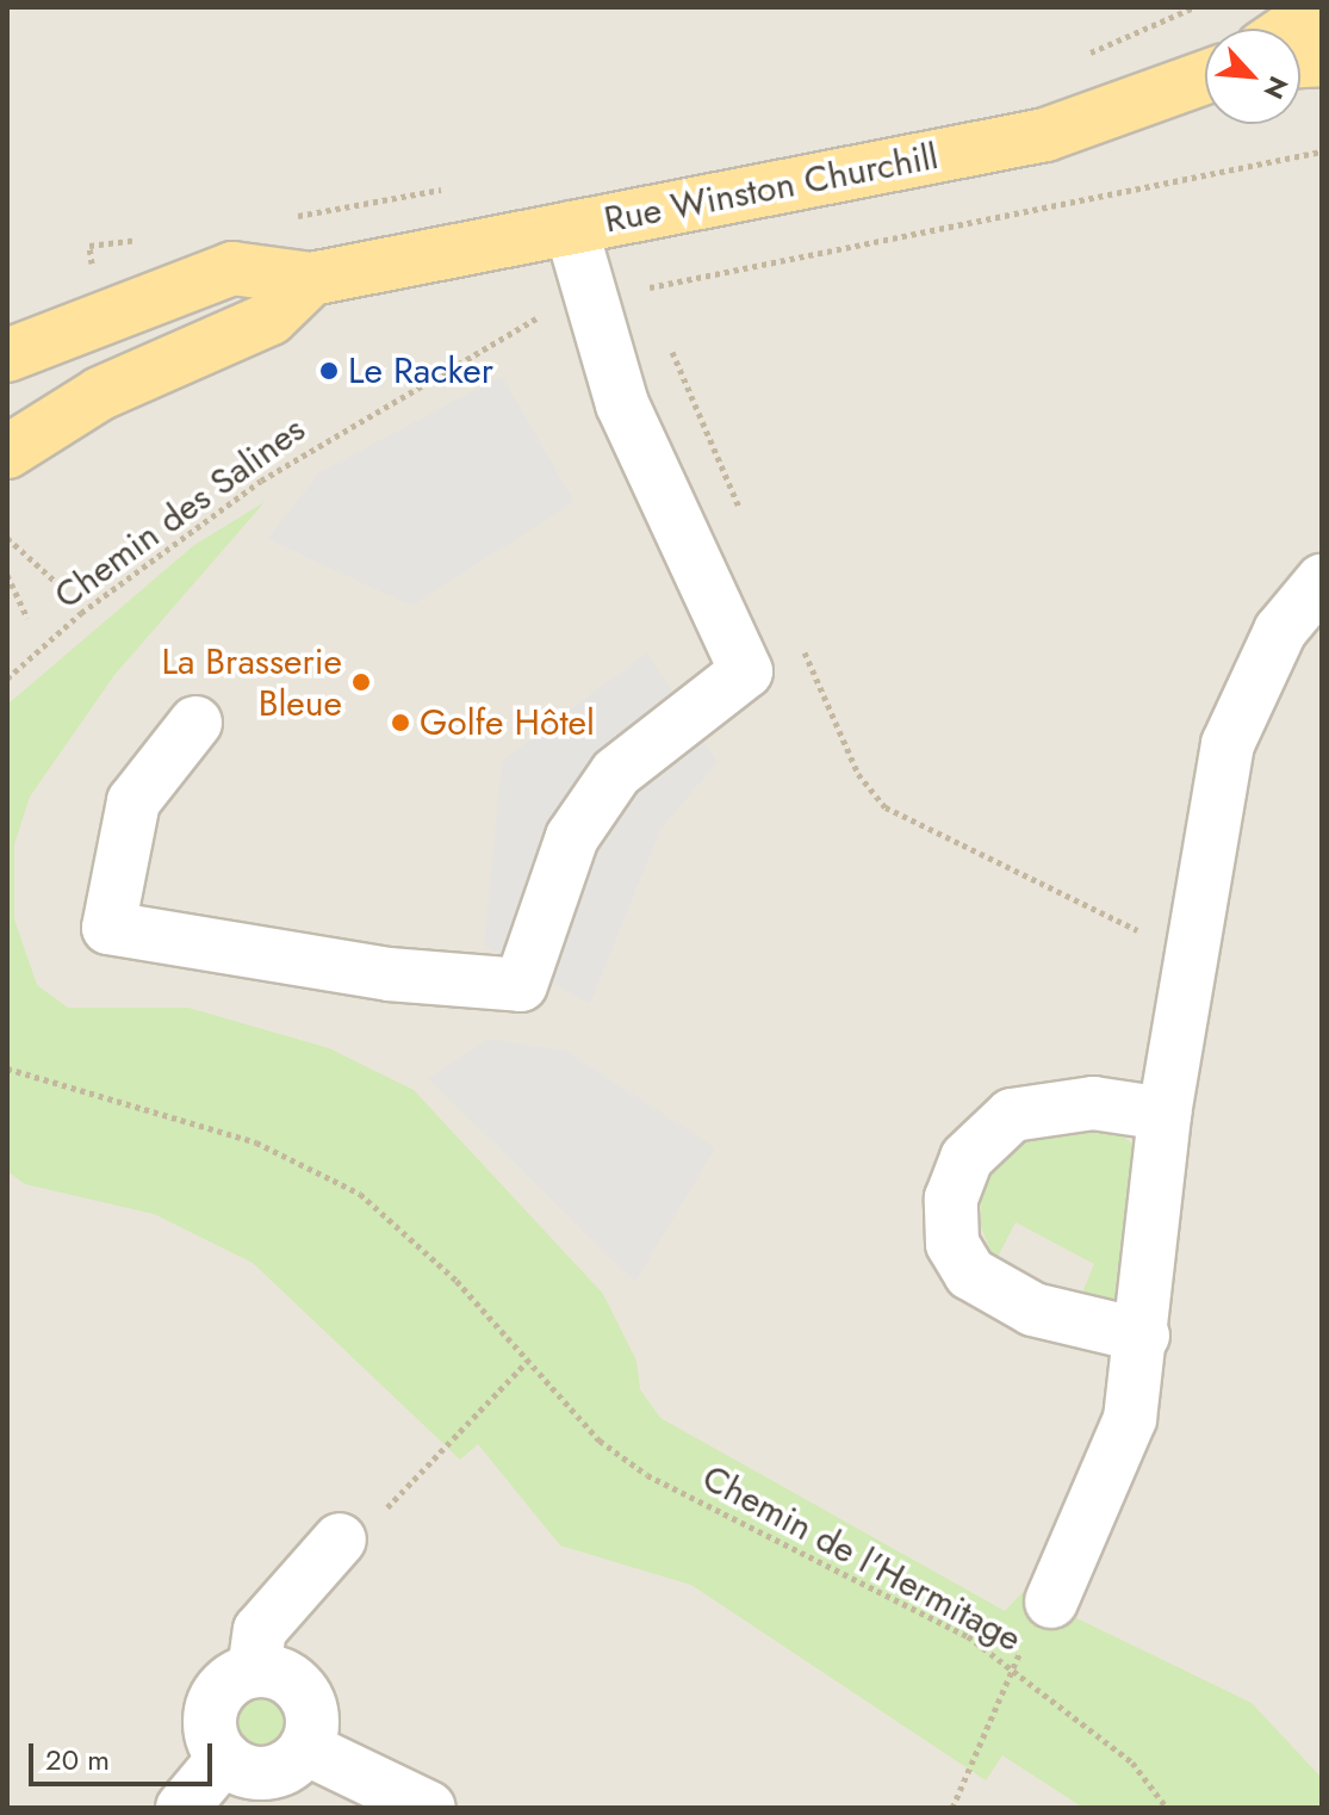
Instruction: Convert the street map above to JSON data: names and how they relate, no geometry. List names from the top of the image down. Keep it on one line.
{"streets":{"main road":["Rue Winston Churchill"],"path":["Chemin des Salines","Chemin de l'Hermitage"]},"places":["Le Racker","La Brasserie Bleue","Golfe Hôtel"],"scale_bar":"20 m","north":"bottom right"}
